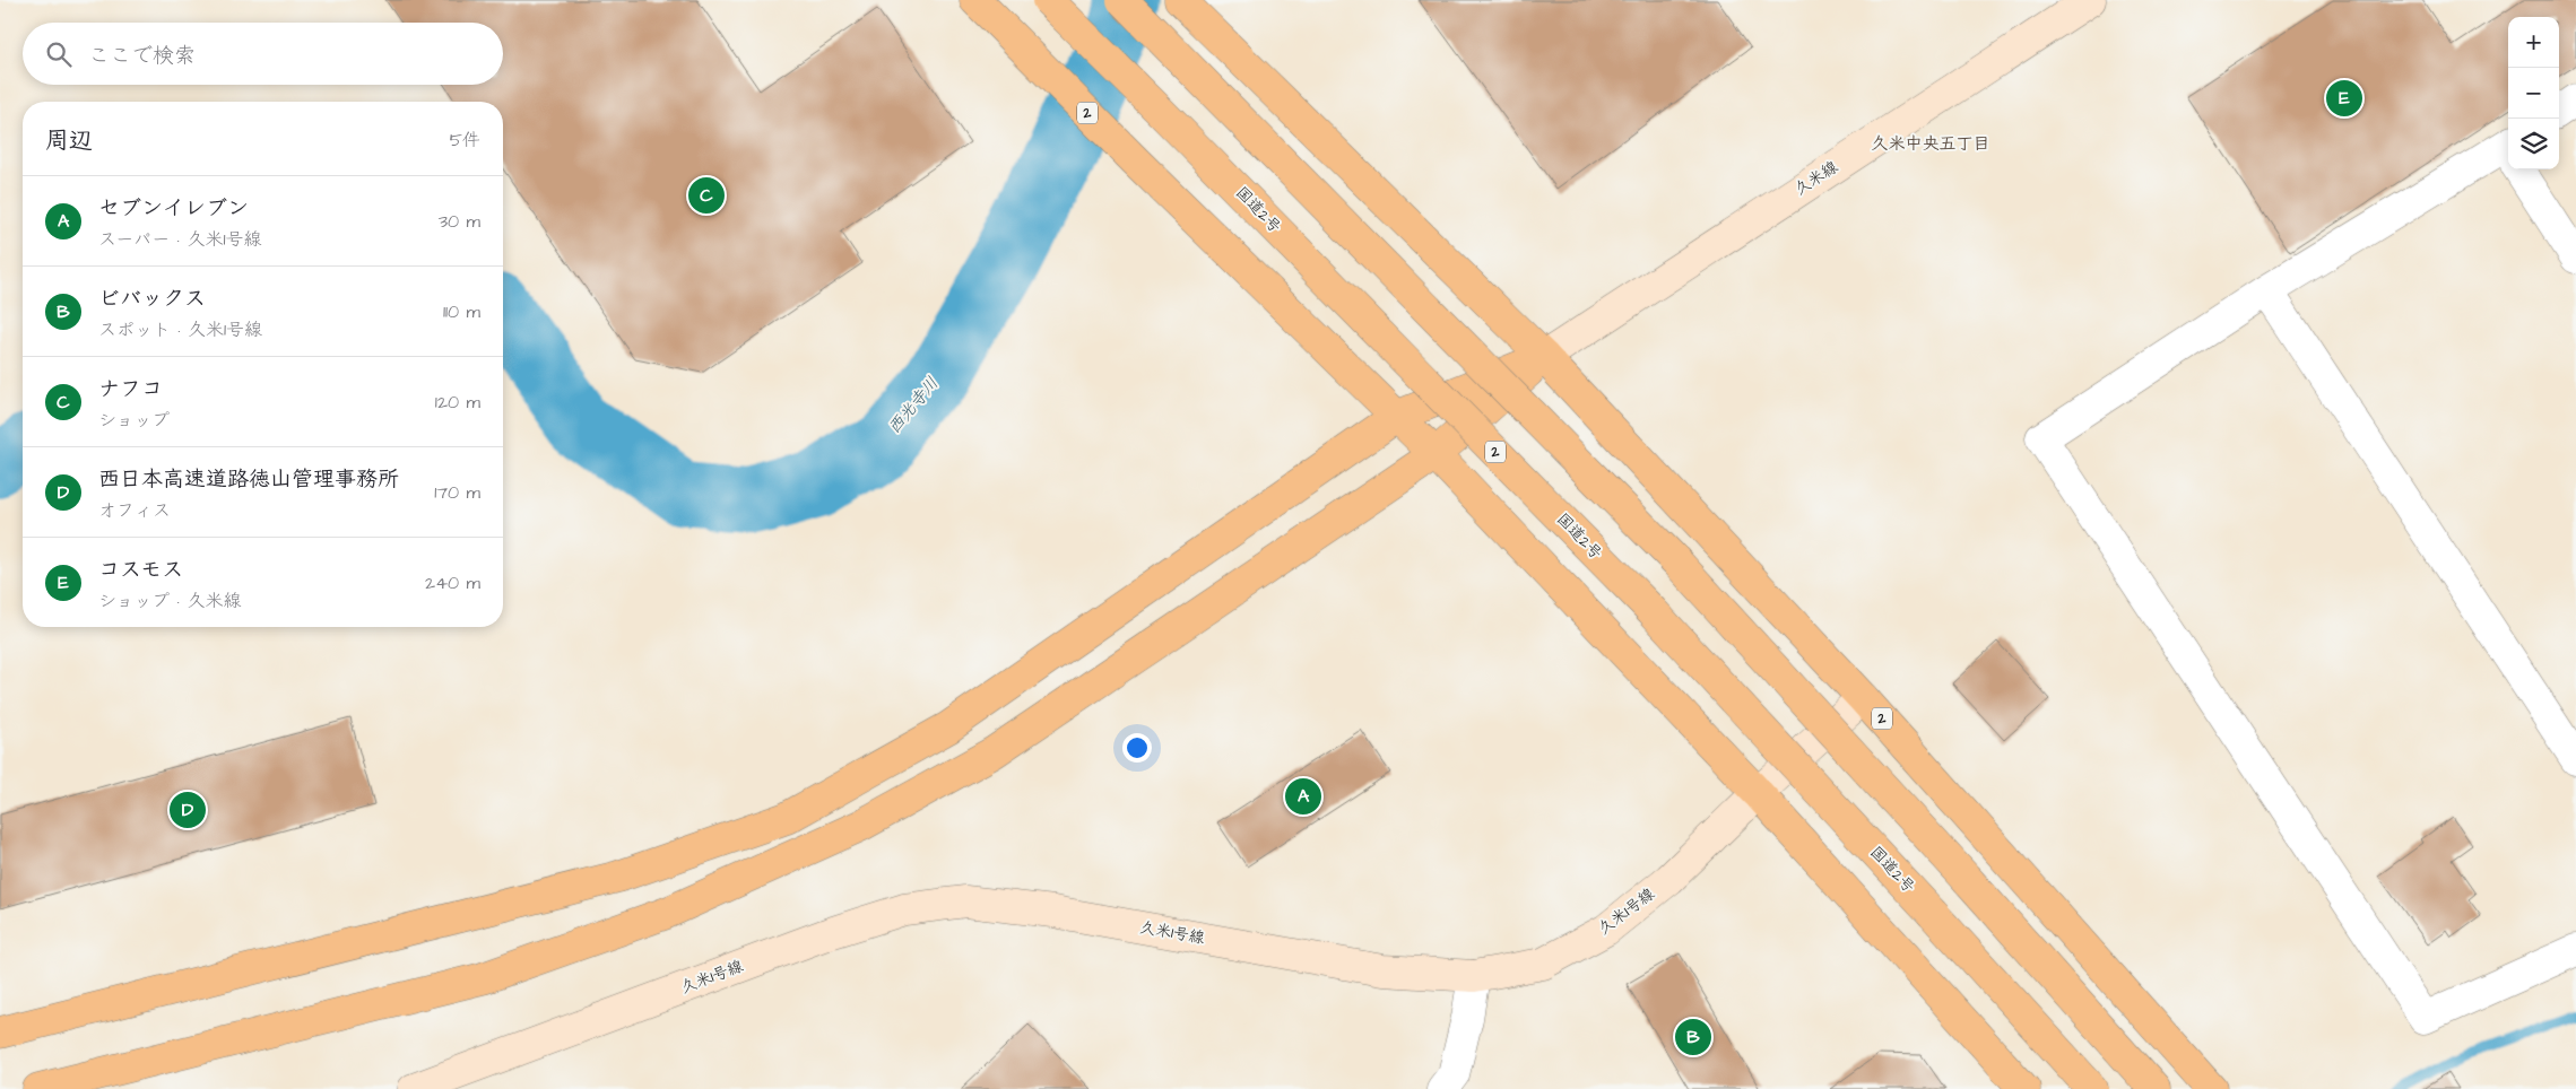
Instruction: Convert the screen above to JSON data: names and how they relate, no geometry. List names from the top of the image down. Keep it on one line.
{"streets":{"highway":["2","国道2号"],"street":["久米線","久米1号線"]},"crossings":[["2","久米線"],["2","久米1号線"]],"districts":["久米中央五丁目"],"water":["西光寺川"],"page":{"map_buttons":["+","−"],"search":"ここで検索","pins":["E","C","A","D","B"],"heading":["周辺","5件"],"list":[{"mark":"A","name":"セブンイレブン","note":"スーパー · 久米1号線","value":"30 m"},{"mark":"B","name":"ビバックス","note":"スポット · 久米1号線","value":"110 m"},{"mark":"C","name":"ナフコ","note":"ショップ","value":"120 m"},{"mark":"D","name":"西日本高速道路徳山管理事務所","note":"オフィス","value":"170 m"},{"mark":"E","name":"コスモス","note":"ショップ · 久米線","value":"240 m"}]}}
